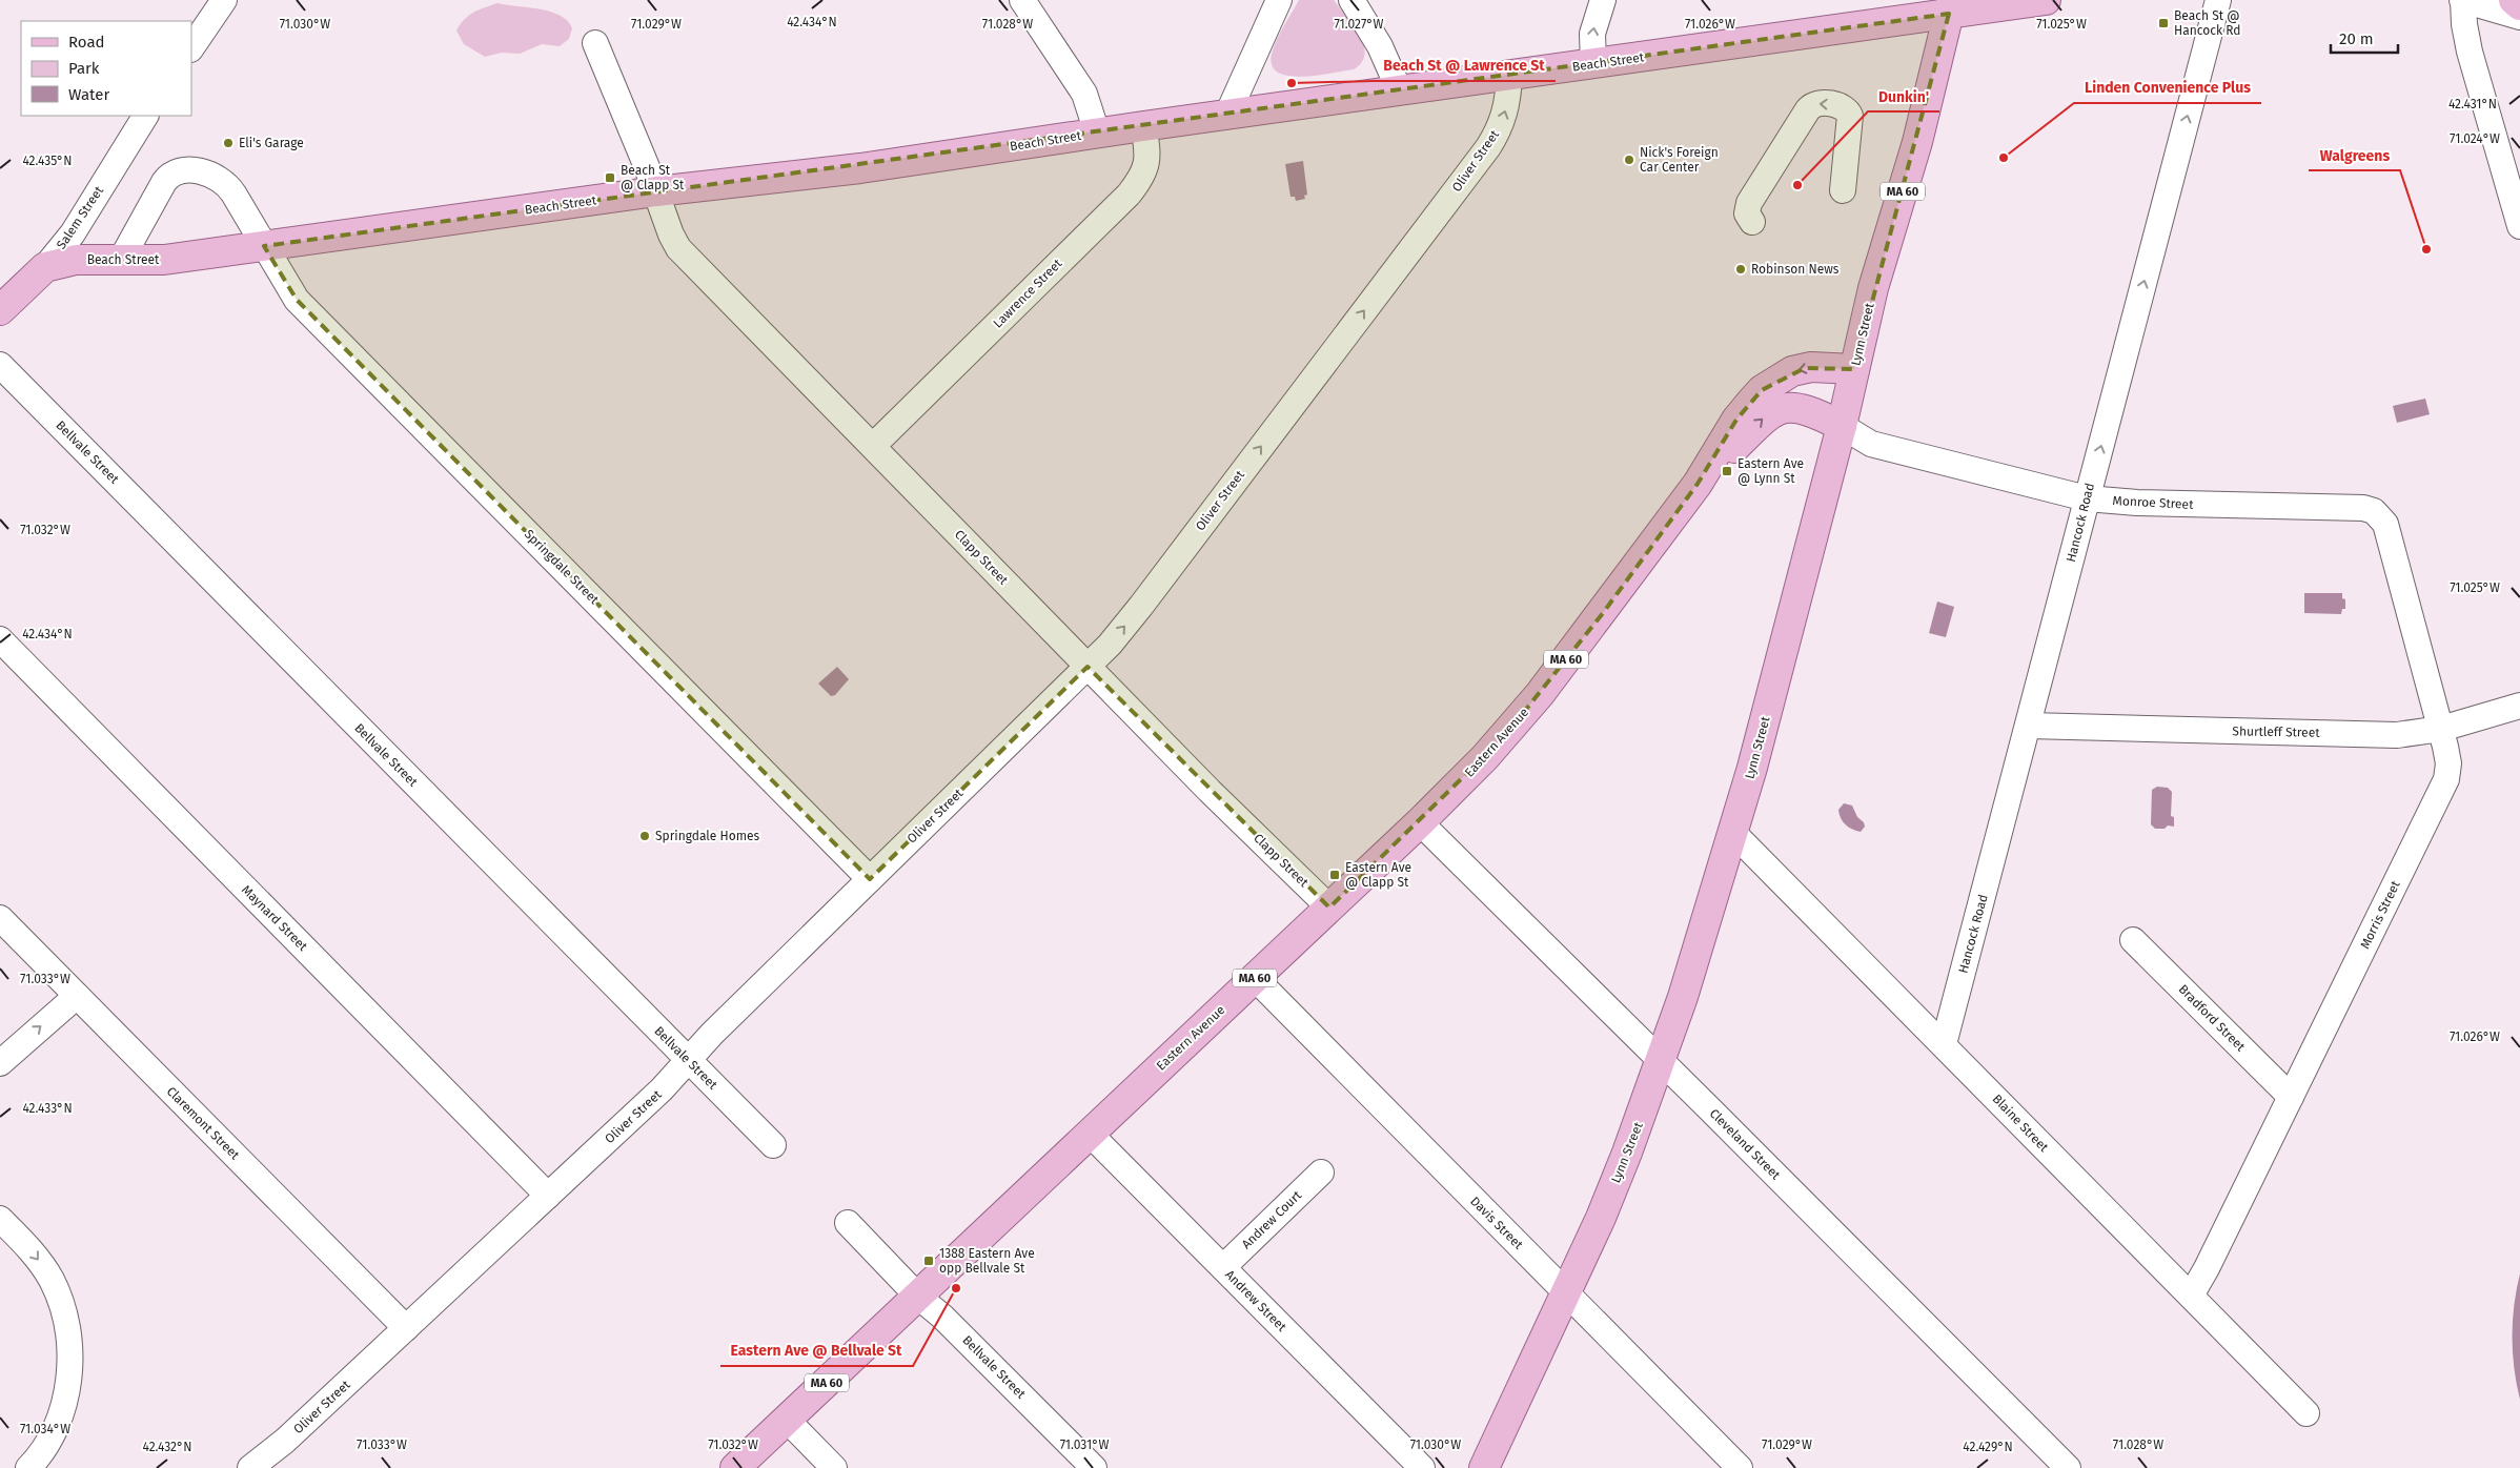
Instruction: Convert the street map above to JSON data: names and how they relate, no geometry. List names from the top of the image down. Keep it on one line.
{"streets":{"main road":["Beach Street","MA 60","Salem Street","Lynn Street","Eastern Avenue"],"street":["Oliver Street","Lawrence Street","Bellvale Street","Monroe Street","Hancock Road","Clapp Street","Springdale Street","Shurtleff Street","Morris Street","Maynard Street","Bradford Street","Claremont Street","Blaine Street","Cleveland Street","Andrew Court","Davis Street","Andrew Street"]},"crossings":[["Beach Street","Oliver Street"],["Beach Street","Salem Street"],["Beach Street","Lawrence Street"],["Beach Street","Lynn Street"],["Beach Street","Clapp Street"],["Beach Street","Springdale Street"],["Oliver Street","Bellvale Street"],["Oliver Street","Clapp Street"],["Oliver Street","Springdale Street"],["Oliver Street","Maynard Street"],["Oliver Street","Claremont Street"],["Lawrence Street","Clapp Street"],["Lynn Street","Monroe Street"],["Lynn Street","Eastern Avenue"],["Lynn Street","Blaine Street"],["Lynn Street","Cleveland Street"],["Lynn Street","Davis Street"],["Bellvale Street","Eastern Avenue"],["Monroe Street","Hancock Road"],["Monroe Street","Eastern Avenue"],["Monroe Street","Morris Street"],["Hancock Road","Shurtleff Street"],["Hancock Road","Blaine Street"],["Clapp Street","Eastern Avenue"],["Shurtleff Street","Morris Street"],["Eastern Avenue","Cleveland Street"],["Eastern Avenue","Davis Street"],["Eastern Avenue","Andrew Street"],["Morris Street","Bradford Street"],["Morris Street","Blaine Street"],["Andrew Court","Andrew Street"]],"one_way":["Oliver Street","Hancock Road"],"places":{"transit":["Beach St @ Hancock Rd","Beach St @ Clapp St","Eastern Ave @ Lynn St","Eastern Ave @ Clapp St","1388 Eastern Ave opp Bellvale St"],"other":["Beach St @ Lawrence St","Eli's Garage","Linden Convenience Plus","Nick's Foreign Car Center","Dunkin'","Walgreens","Robinson News","Springdale Homes","Eastern Ave @ Bellvale St"]},"legend":["Road","Park","Water"],"scale_bar":"20 m","coordinates":["42.434°N","71.029°W","71.027°W","71.026°W","71.030°W","71.028°W","71.025°W","42.431°N","71.024°W","42.435°N","71.032°W","71.033°W","42.433°N","71.034°W","71.031°W","42.432°N","42.429°N"]}
